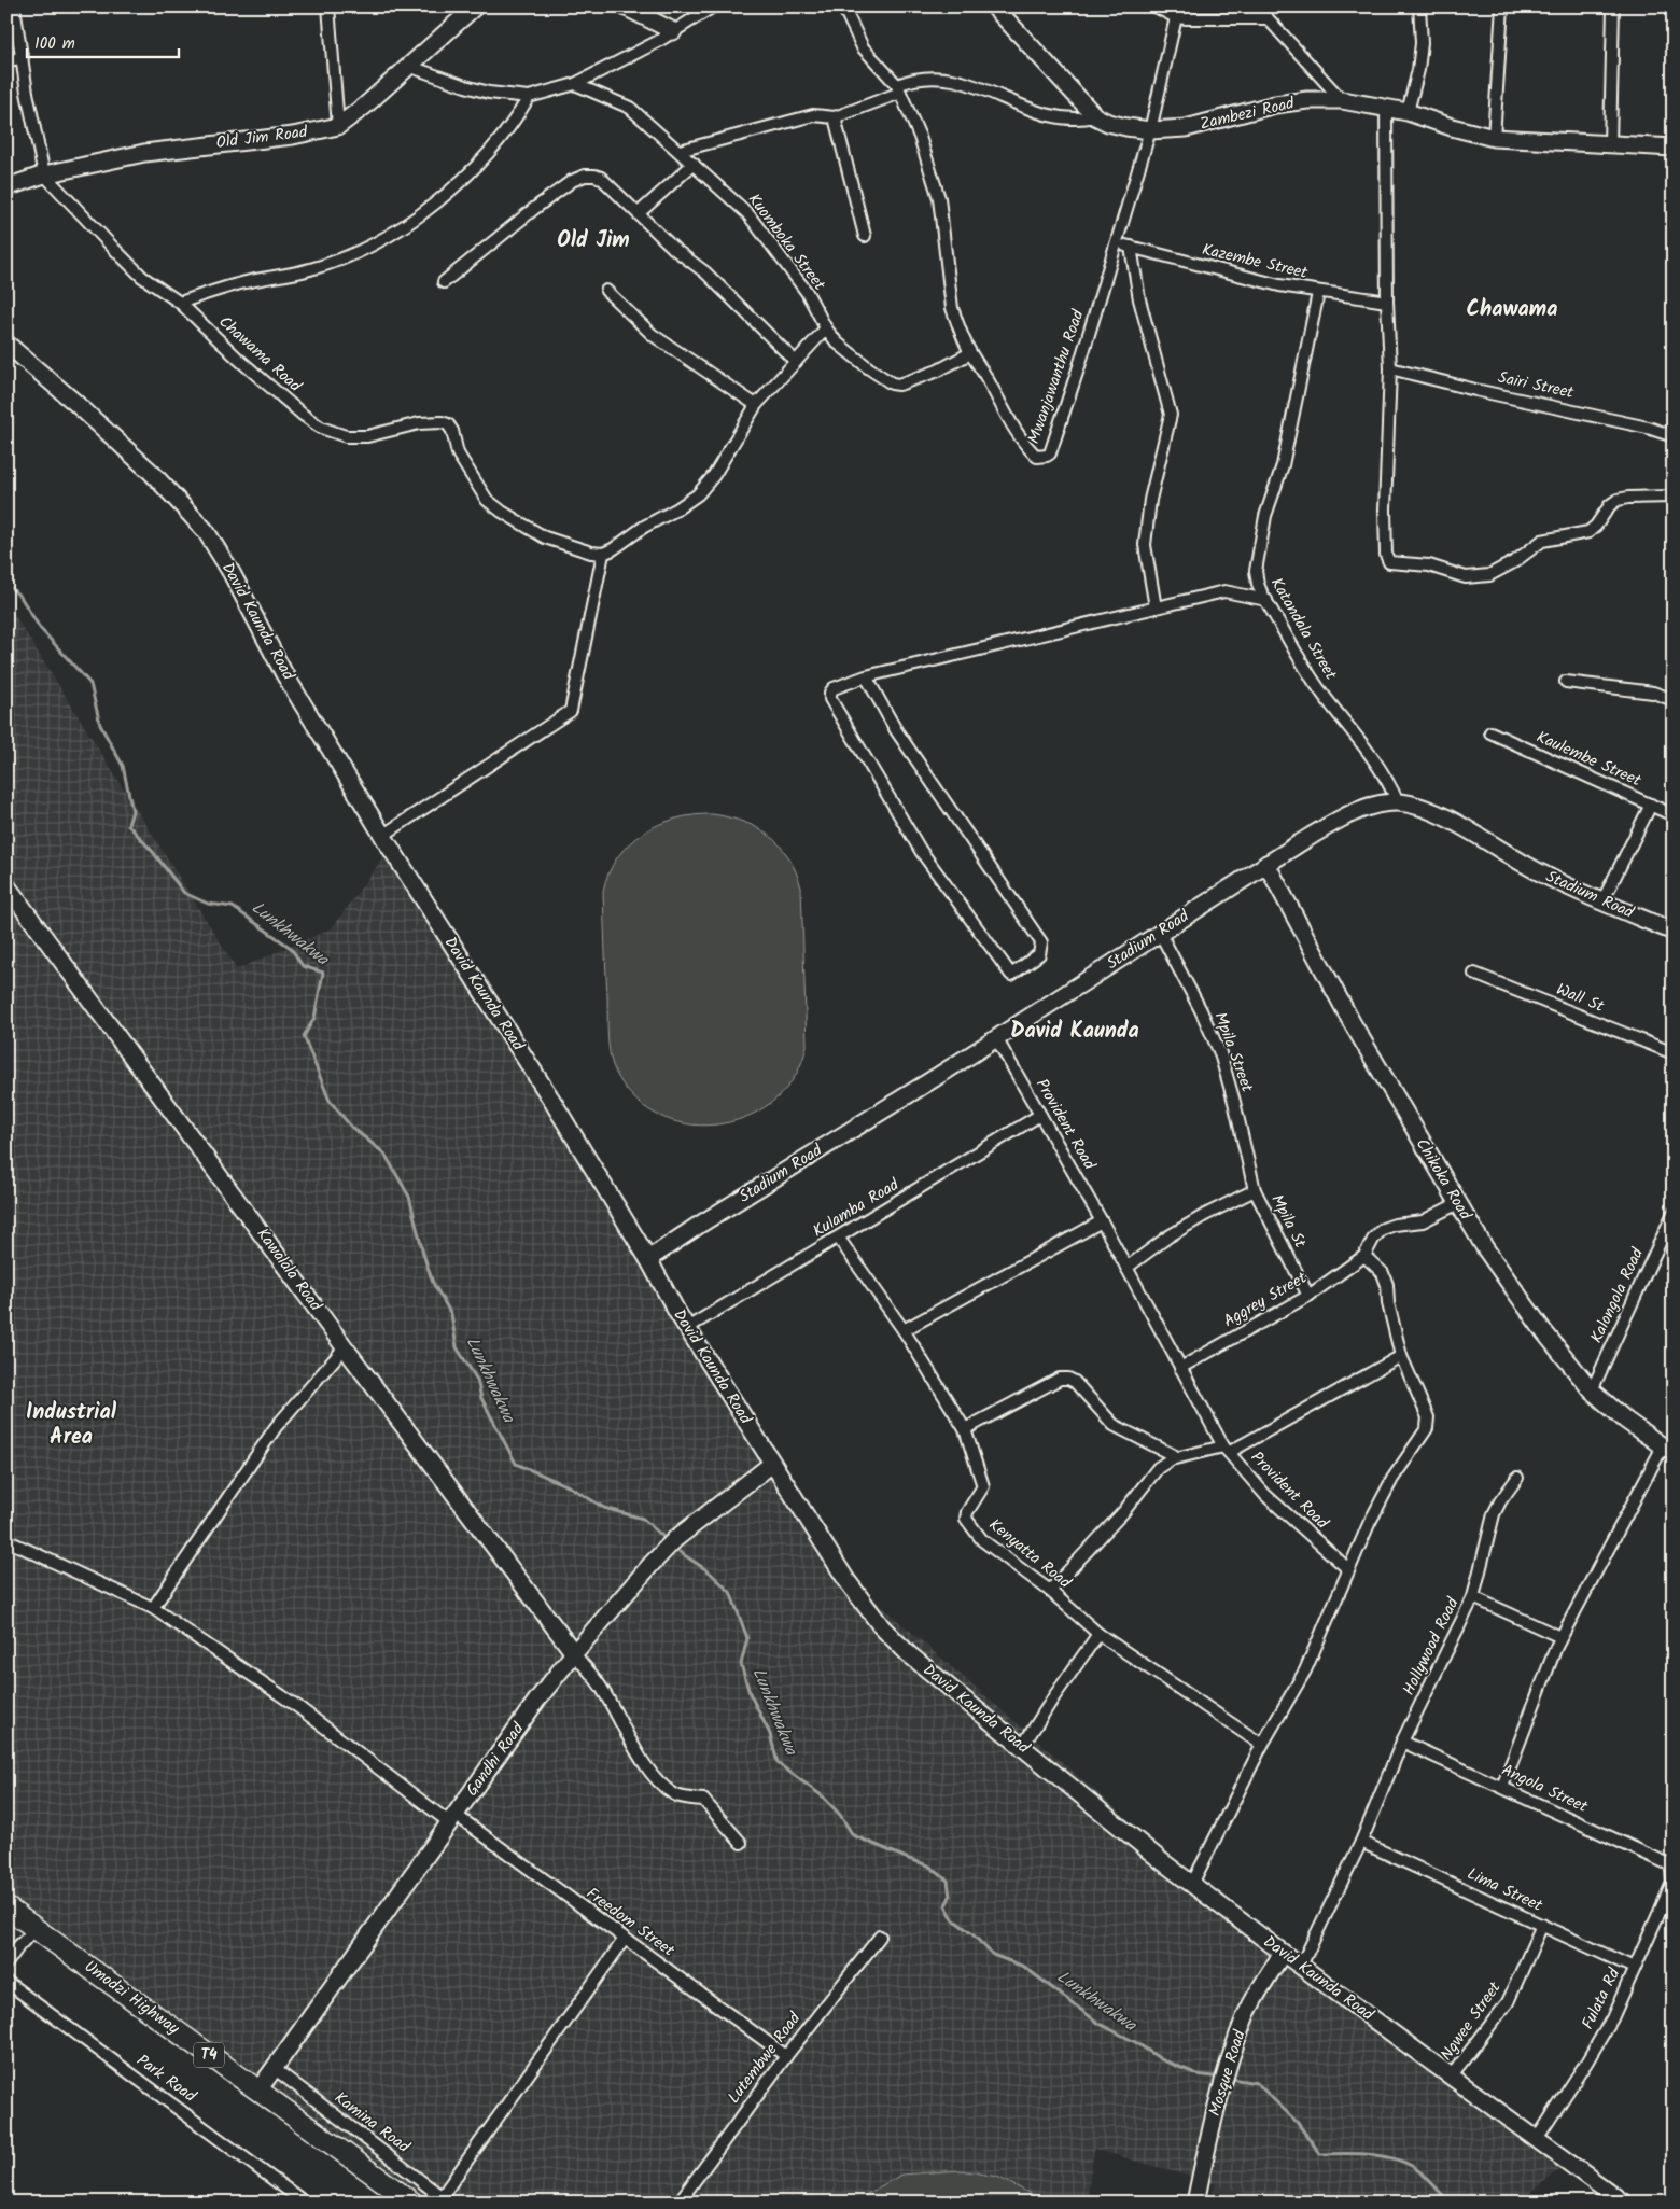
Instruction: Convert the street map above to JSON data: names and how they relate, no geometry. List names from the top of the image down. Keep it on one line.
{"streets":{"highway":["Umodzi Highway","T4"],"street":["Zambezi Road","Old Jim Road","Kuomboka Street","Kazembe Street","Chawama Road","Mwanjawanthu Road","Sairi Street","David Kaunda Road","Katandala Street","Kaulembe Street","Stadium Road","Wall St","Mpila Street","Provident Road","Chikoka Road","Kulamba Road","Mpila St","Kawalala Road","Kalongola Road","Aggrey Street","Kenyatta Road","Hollywood Road","Gandhi Road","Angola Street","Lima Street","Freedom Street","Fulata Rd","Ngwee Street","Lutembwe Road","Mosque Road","Park Road","Kamina Road"]},"crossings":[["Zambezi Road","Mwanjawanthu Road"],["Old Jim Road","Chawama Road"],["Kuomboka Street","Mwanjawanthu Road"],["Kazembe Street","Mwanjawanthu Road"],["Kazembe Street","Katandala Street"],["David Kaunda Road","Stadium Road"],["David Kaunda Road","Kulamba Road"],["David Kaunda Road","Hollywood Road"],["David Kaunda Road","Gandhi Road"],["David Kaunda Road","Fulata Rd"],["David Kaunda Road","Ngwee Street"],["David Kaunda Road","Mosque Road"],["Katandala Street","Stadium Road"],["Stadium Road","Mpila Street"],["Stadium Road","Provident Road"],["Stadium Road","Chikoka Road"],["Mpila Street","Mpila St"],["Provident Road","Kulamba Road"],["Provident Road","Aggrey Street"],["Chikoka Road","Kalongola Road"],["Kulamba Road","Kenyatta Road"],["Mpila St","Aggrey Street"],["Kawalala Road","Gandhi Road"],["Hollywood Road","Angola Street"],["Hollywood Road","Lima Street"],["Gandhi Road","Freedom Street"],["Gandhi Road","Umodzi Highway"],["Gandhi Road","Kamina Road"],["Angola Street","Fulata Rd"],["Lima Street","Fulata Rd"],["Lima Street","Ngwee Street"],["Freedom Street","Lutembwe Road"]],"districts":["Old Jim","Chawama","David Kaunda","Industrial Area"],"water":["Lunkhwakwa"],"scale_bar":"100 m"}
